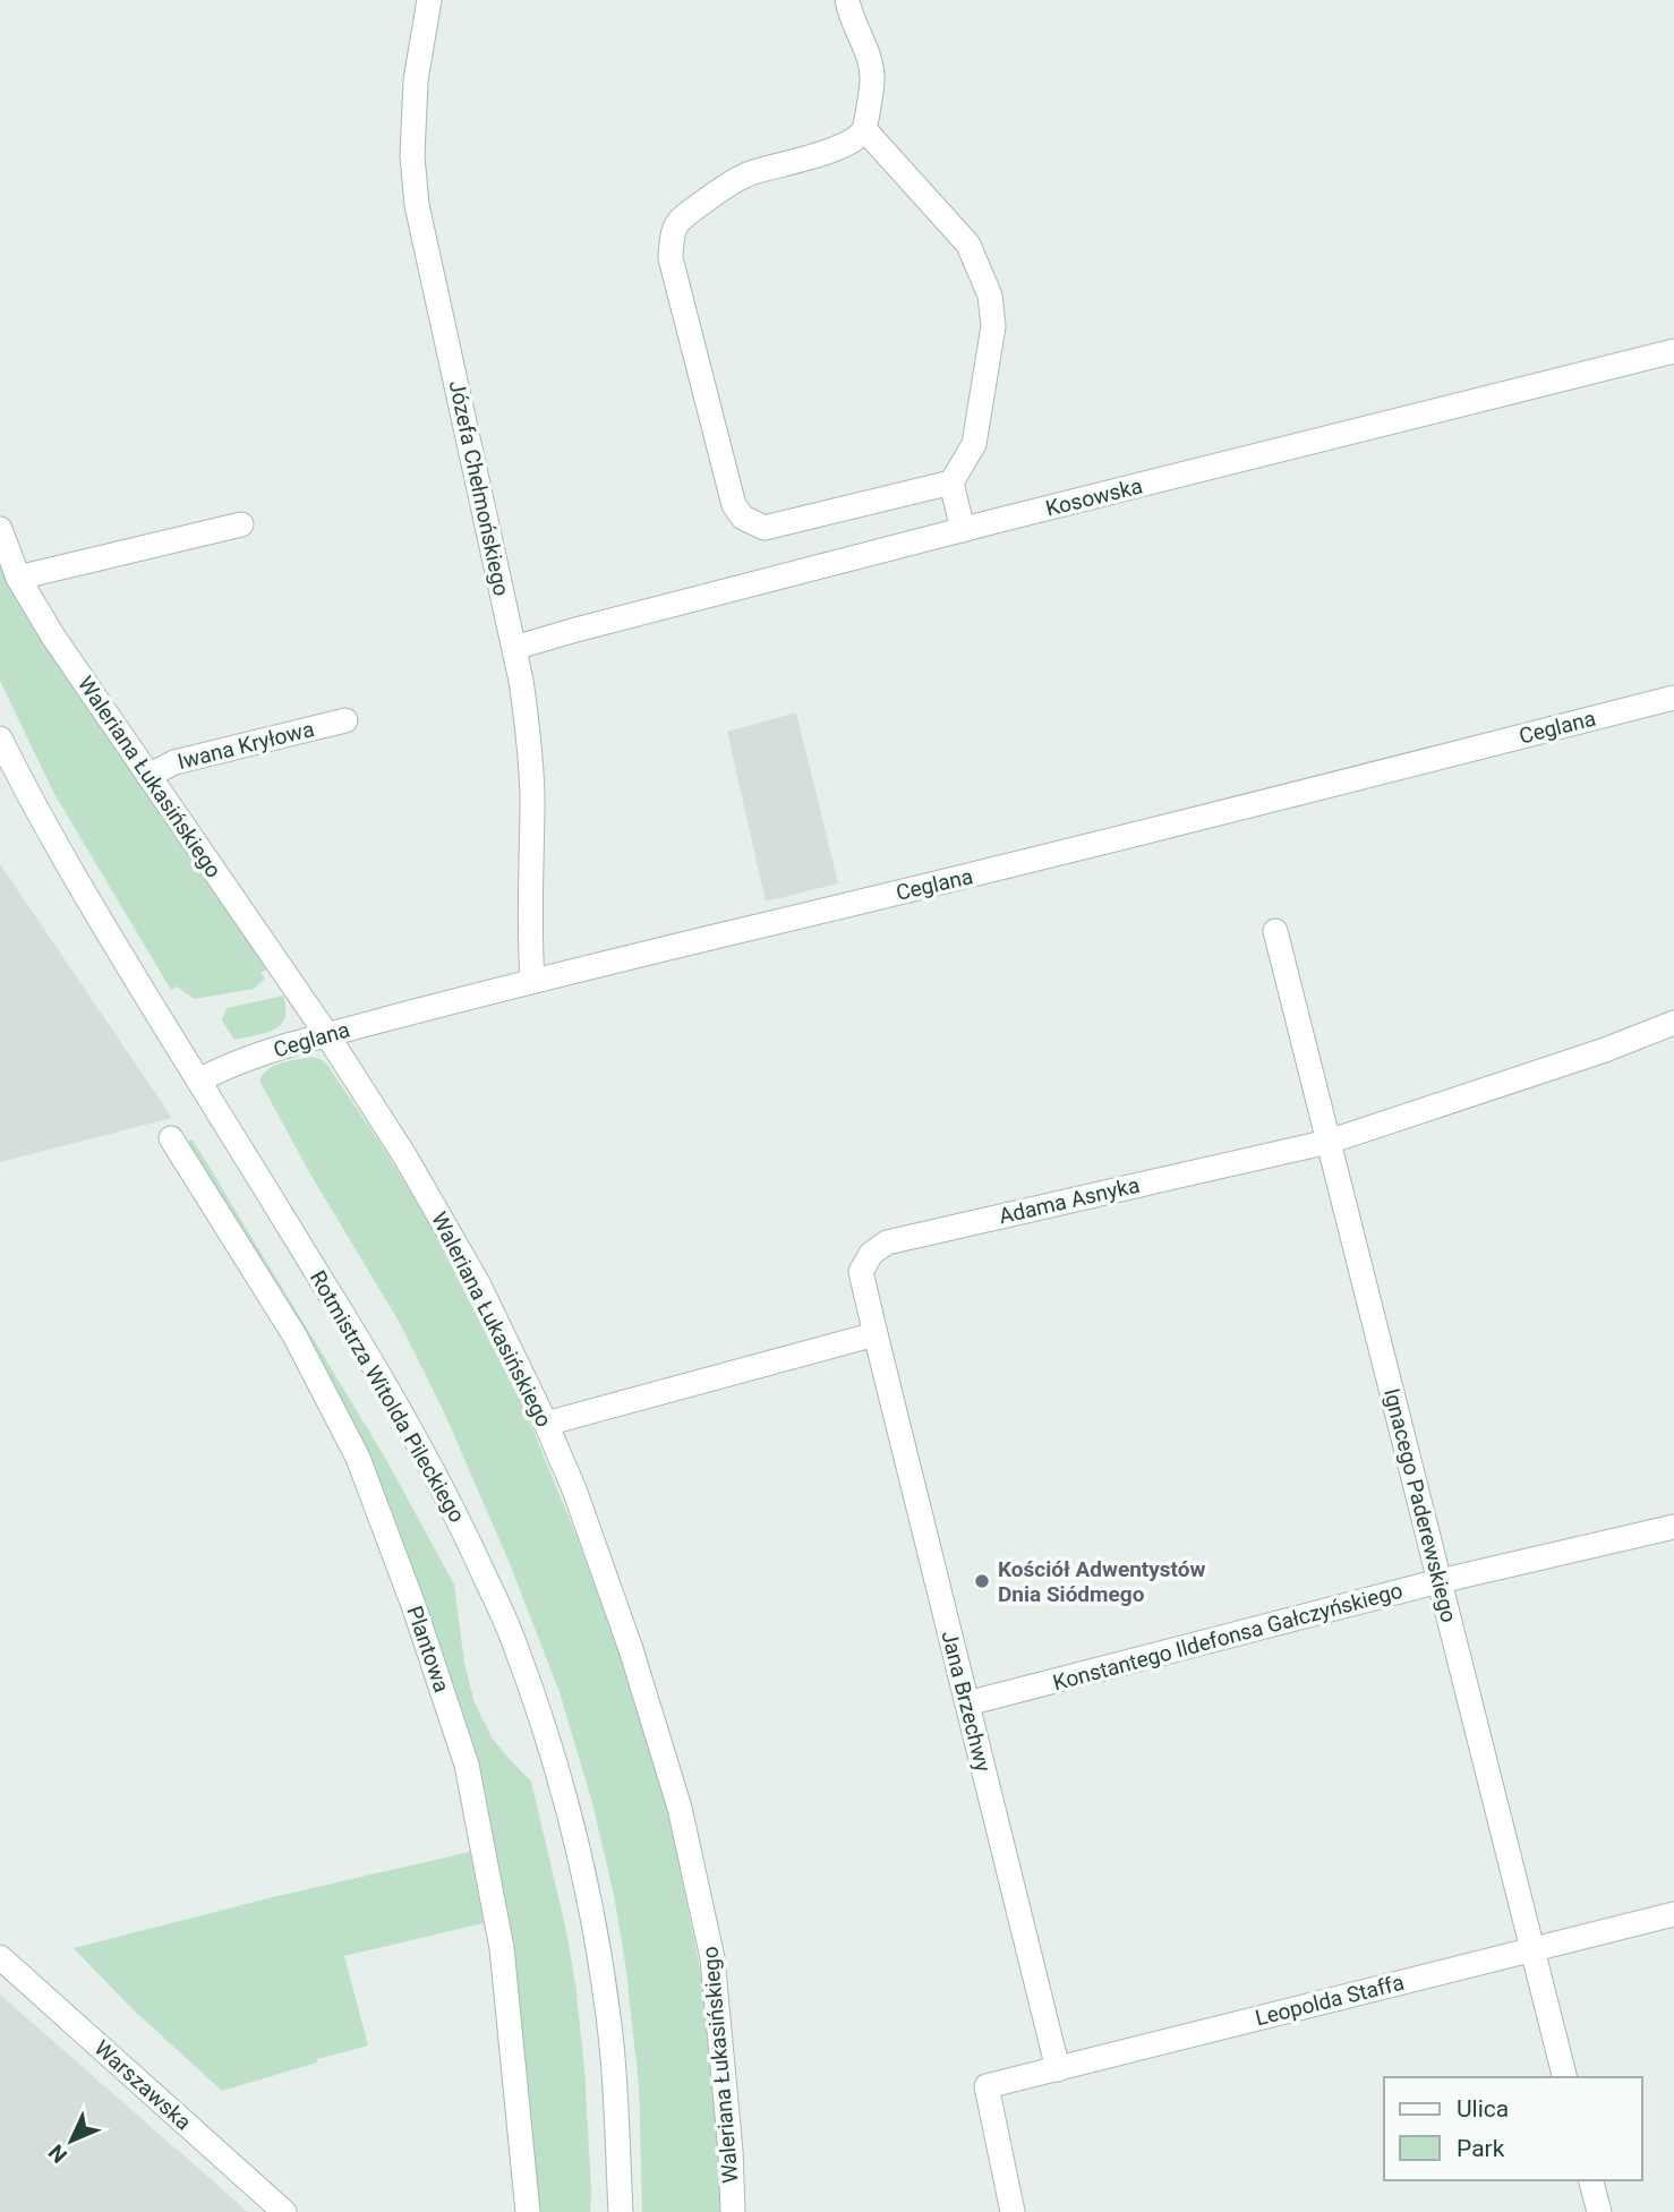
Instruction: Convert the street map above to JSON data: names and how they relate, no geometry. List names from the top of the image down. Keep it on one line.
{"streets":{"street":["Józefa Chełmońskiego","Kosowska","Ceglana","Iwana Kryłowa","Waleriana Łukasińskiego","Adama Asnyka","Rotmistrza Witolda Pileckiego","Ignacego Paderewskiego","Konstantego Ildefonsa Gałczyńskiego","Plantowa","Jana Brzechwy","Leopolda Staffa","Warszawska"]},"crossings":[["Józefa Chełmońskiego","Kosowska"],["Józefa Chełmońskiego","Ceglana"],["Ceglana","Waleriana Łukasińskiego"],["Ceglana","Rotmistrza Witolda Pileckiego"],["Iwana Kryłowa","Waleriana Łukasińskiego"],["Adama Asnyka","Ignacego Paderewskiego"],["Adama Asnyka","Jana Brzechwy"],["Ignacego Paderewskiego","Konstantego Ildefonsa Gałczyńskiego"],["Ignacego Paderewskiego","Leopolda Staffa"],["Konstantego Ildefonsa Gałczyńskiego","Jana Brzechwy"],["Jana Brzechwy","Leopolda Staffa"]],"places":["Kościół Adwentystów Dnia Siódmego"],"legend":["Ulica","Park"],"north":"bottom left"}
